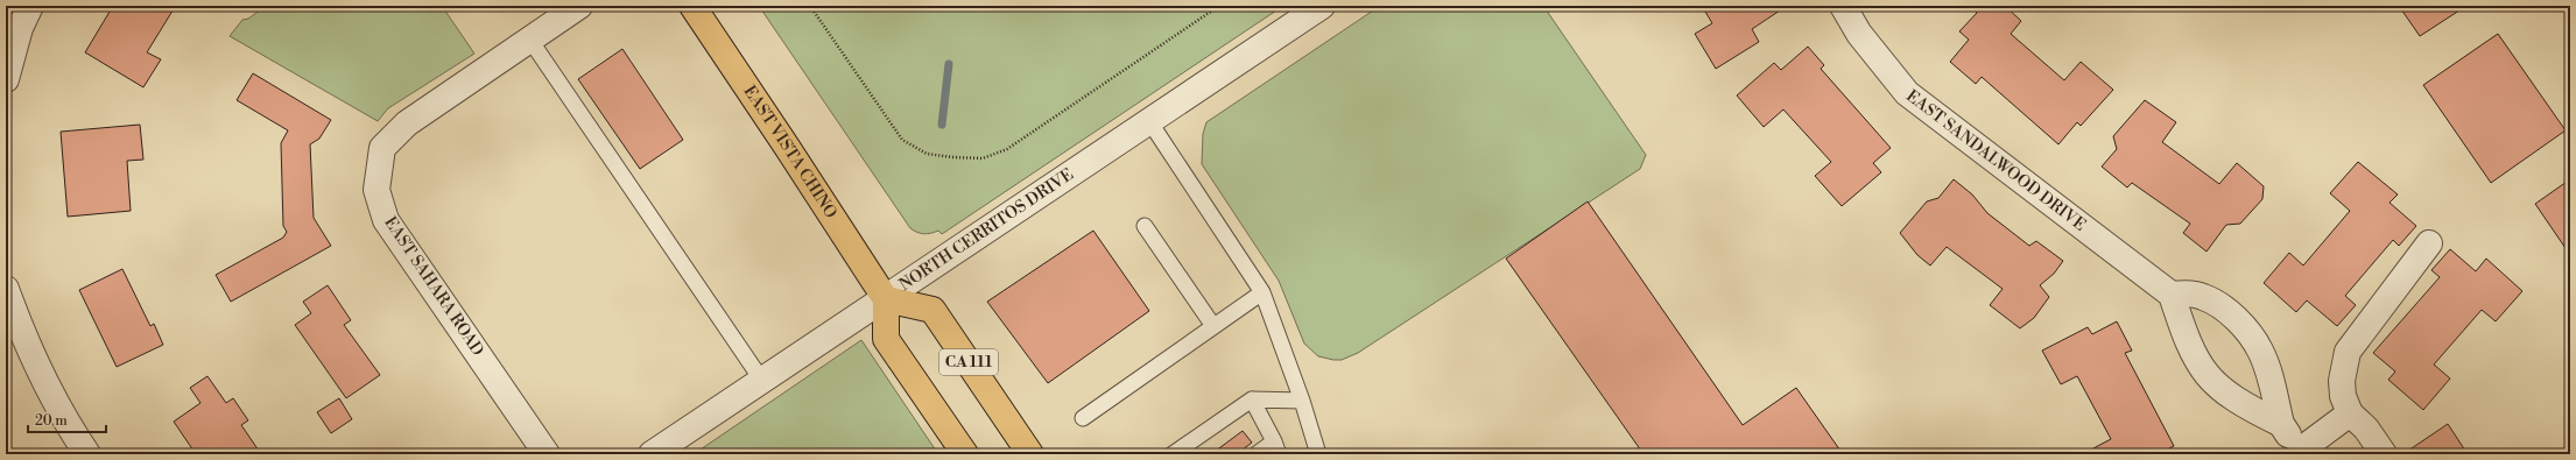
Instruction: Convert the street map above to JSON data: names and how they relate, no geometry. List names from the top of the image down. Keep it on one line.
{"streets":{"main road":["EAST VISTA CHINO","CA 111"],"street":["EAST SANDALWOOD DRIVE","NORTH CERRITOS DRIVE","EAST SAHARA ROAD"]},"crossings":[["EAST VISTA CHINO","NORTH CERRITOS DRIVE"],["EAST VISTA CHINO","CA 111"],["NORTH CERRITOS DRIVE","CA 111"]],"scale_bar":"20 m"}
